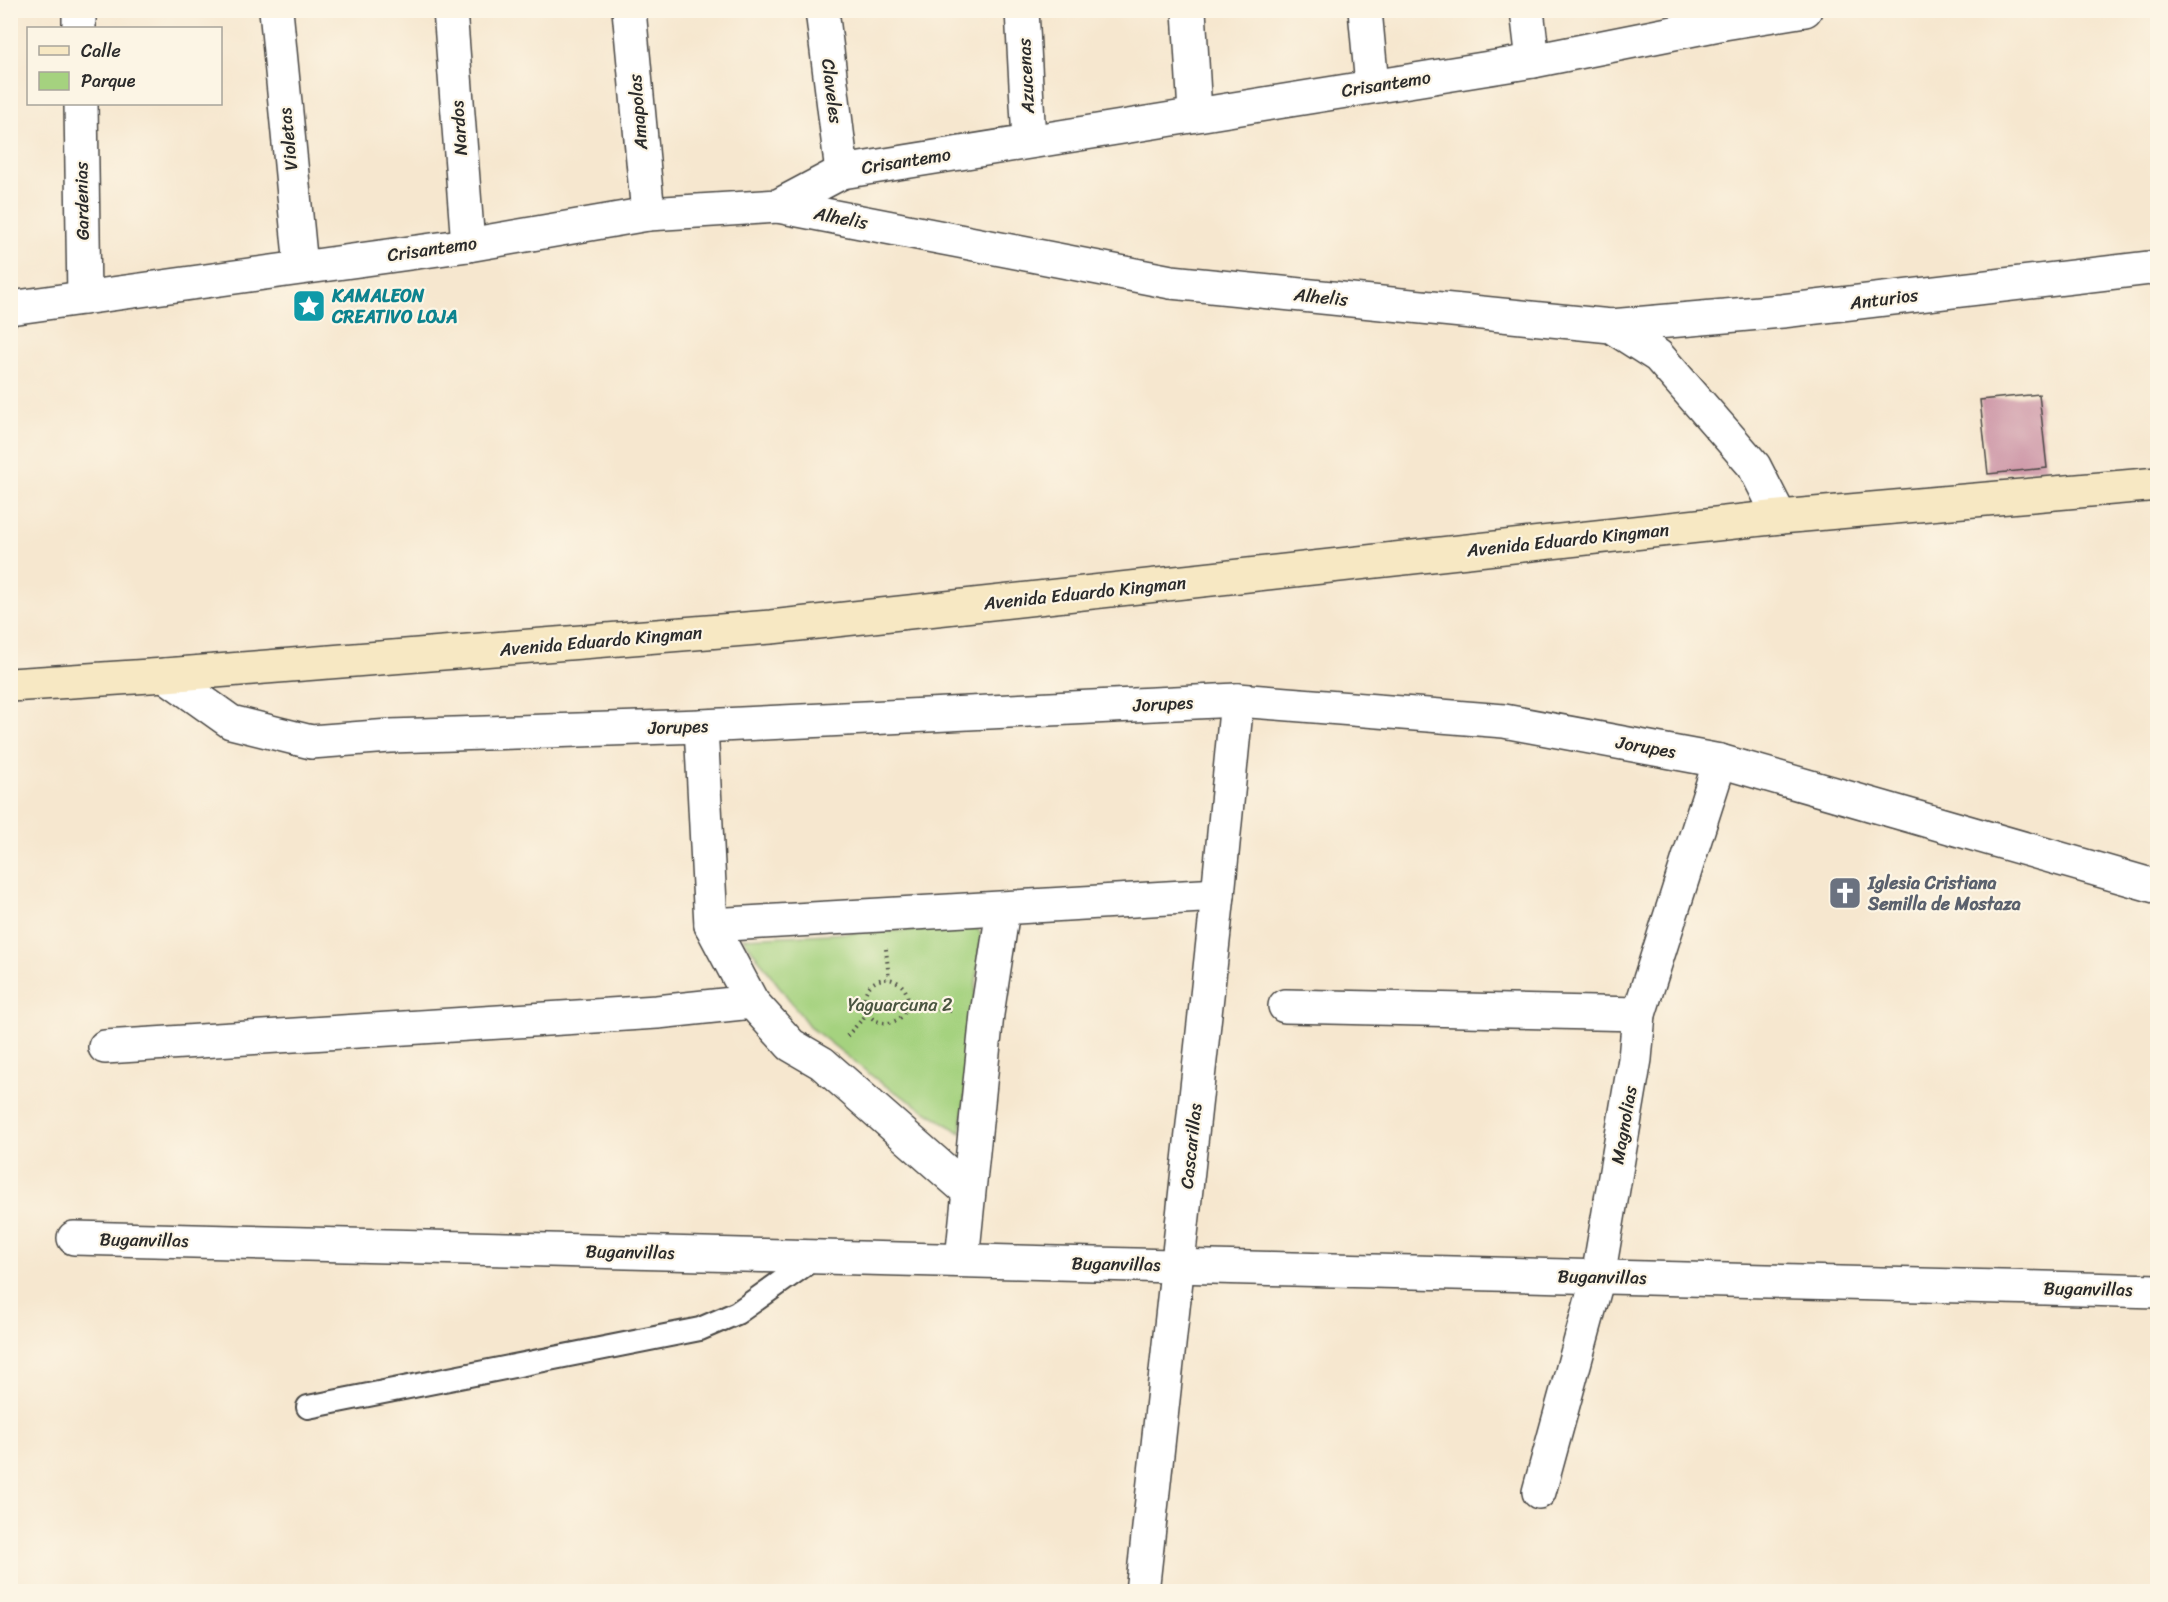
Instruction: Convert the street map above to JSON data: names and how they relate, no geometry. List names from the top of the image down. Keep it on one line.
{"streets":{"main road":["Avenida Eduardo Kingman"],"street":["Azucenas","Crisantemo","Claveles","Amapolas","Nardos","Violetas","Gardenias","Alhelis","Anturios","Jorupes","Magnolias","Cascarillas","Buganvillas"]},"crossings":[["Azucenas","Crisantemo"],["Crisantemo","Claveles"],["Crisantemo","Amapolas"],["Crisantemo","Nardos"],["Crisantemo","Violetas"],["Crisantemo","Gardenias"],["Crisantemo","Alhelis"],["Alhelis","Anturios"],["Alhelis","Avenida Eduardo Kingman"],["Avenida Eduardo Kingman","Jorupes"],["Jorupes","Magnolias"],["Jorupes","Cascarillas"],["Magnolias","Buganvillas"],["Cascarillas","Buganvillas"]],"parks":["Yaguarcuna 2"],"places":{"place":["KAMALEON CREATIVO LOJA"],"church":["Iglesia Cristiana Semilla de Mostaza"]},"legend":["Calle","Parque"]}
